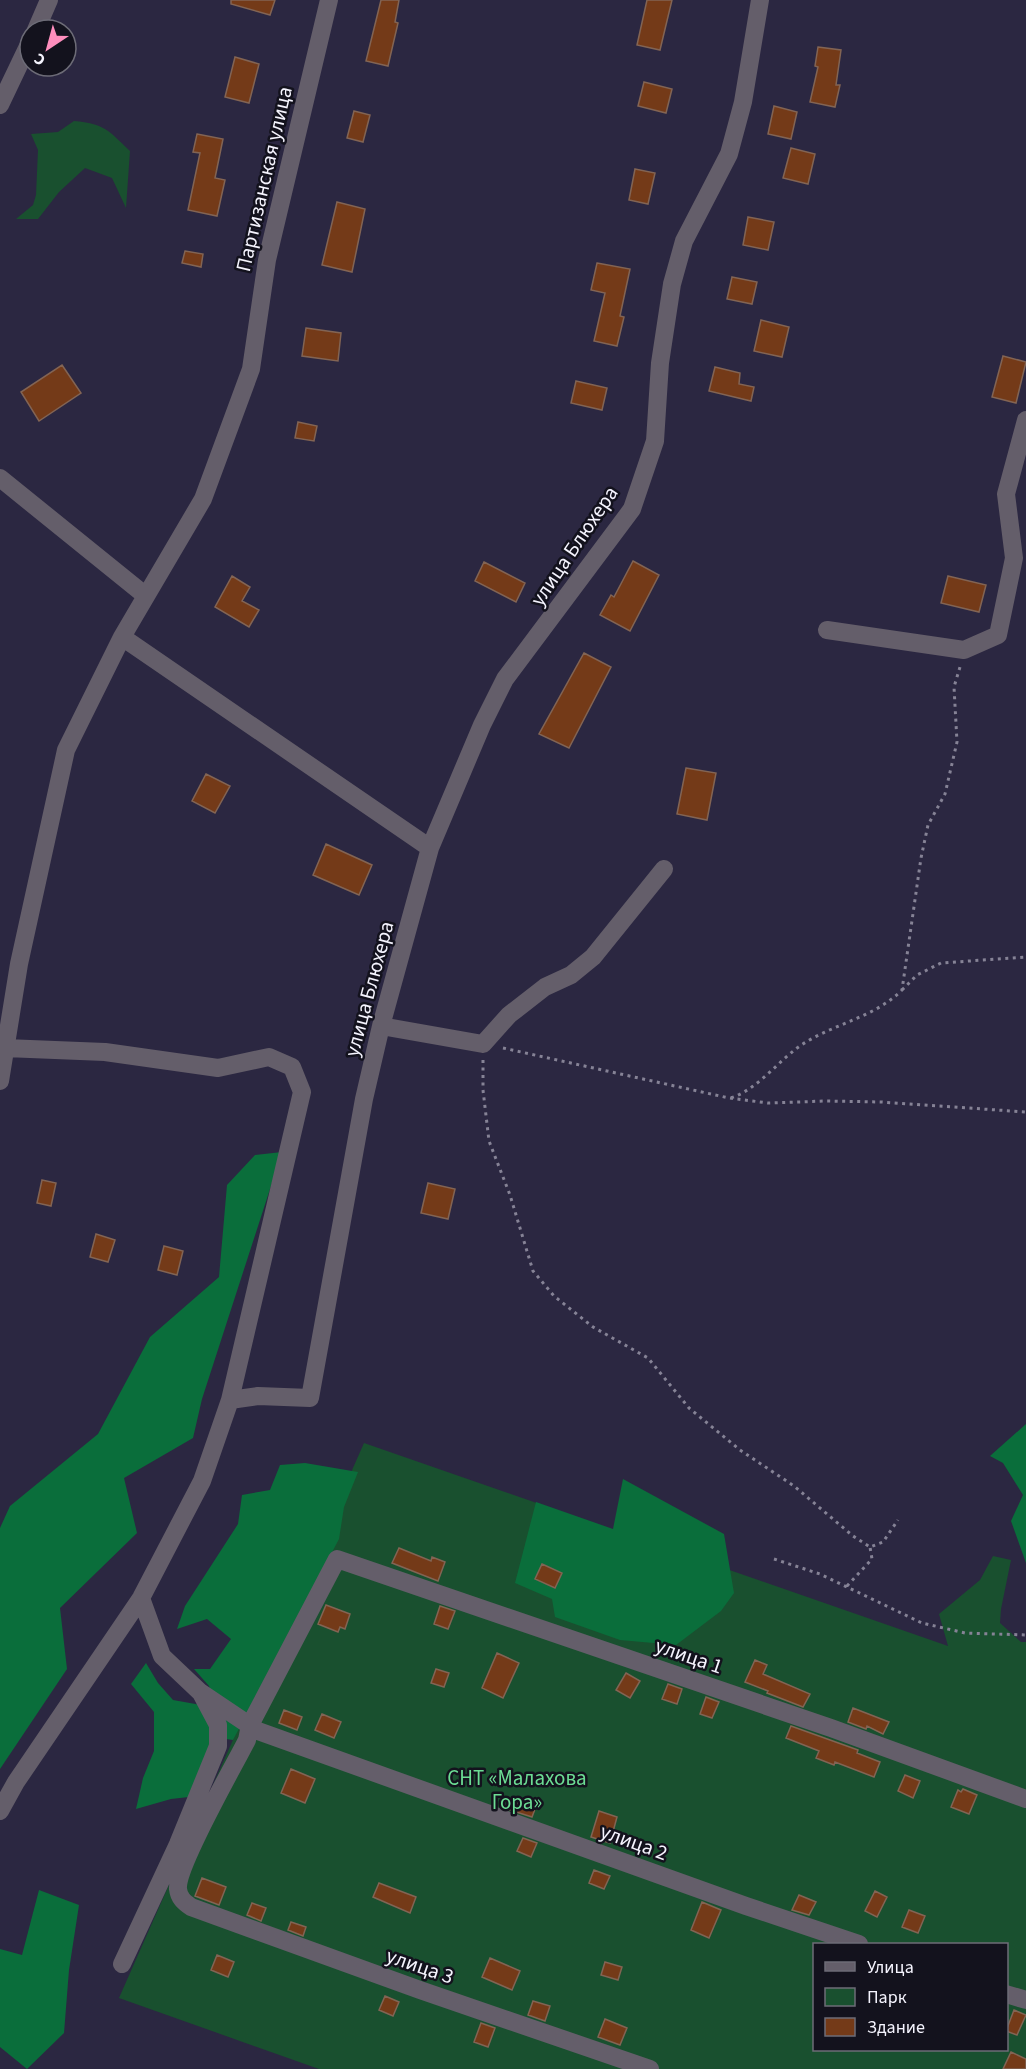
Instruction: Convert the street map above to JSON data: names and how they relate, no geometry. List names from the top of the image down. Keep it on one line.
{"streets":{"street":["Партизанская улица","улица Блюхера","улица 1","улица 2","улица 3"]},"crossings":[["улица 1","улица 2"],["улица 1","улица 3"],["улица 2","улица 3"]],"parks":["СНТ «Малахова Гора»"],"legend":["Улица","Парк","Здание"],"north":"bottom left"}
